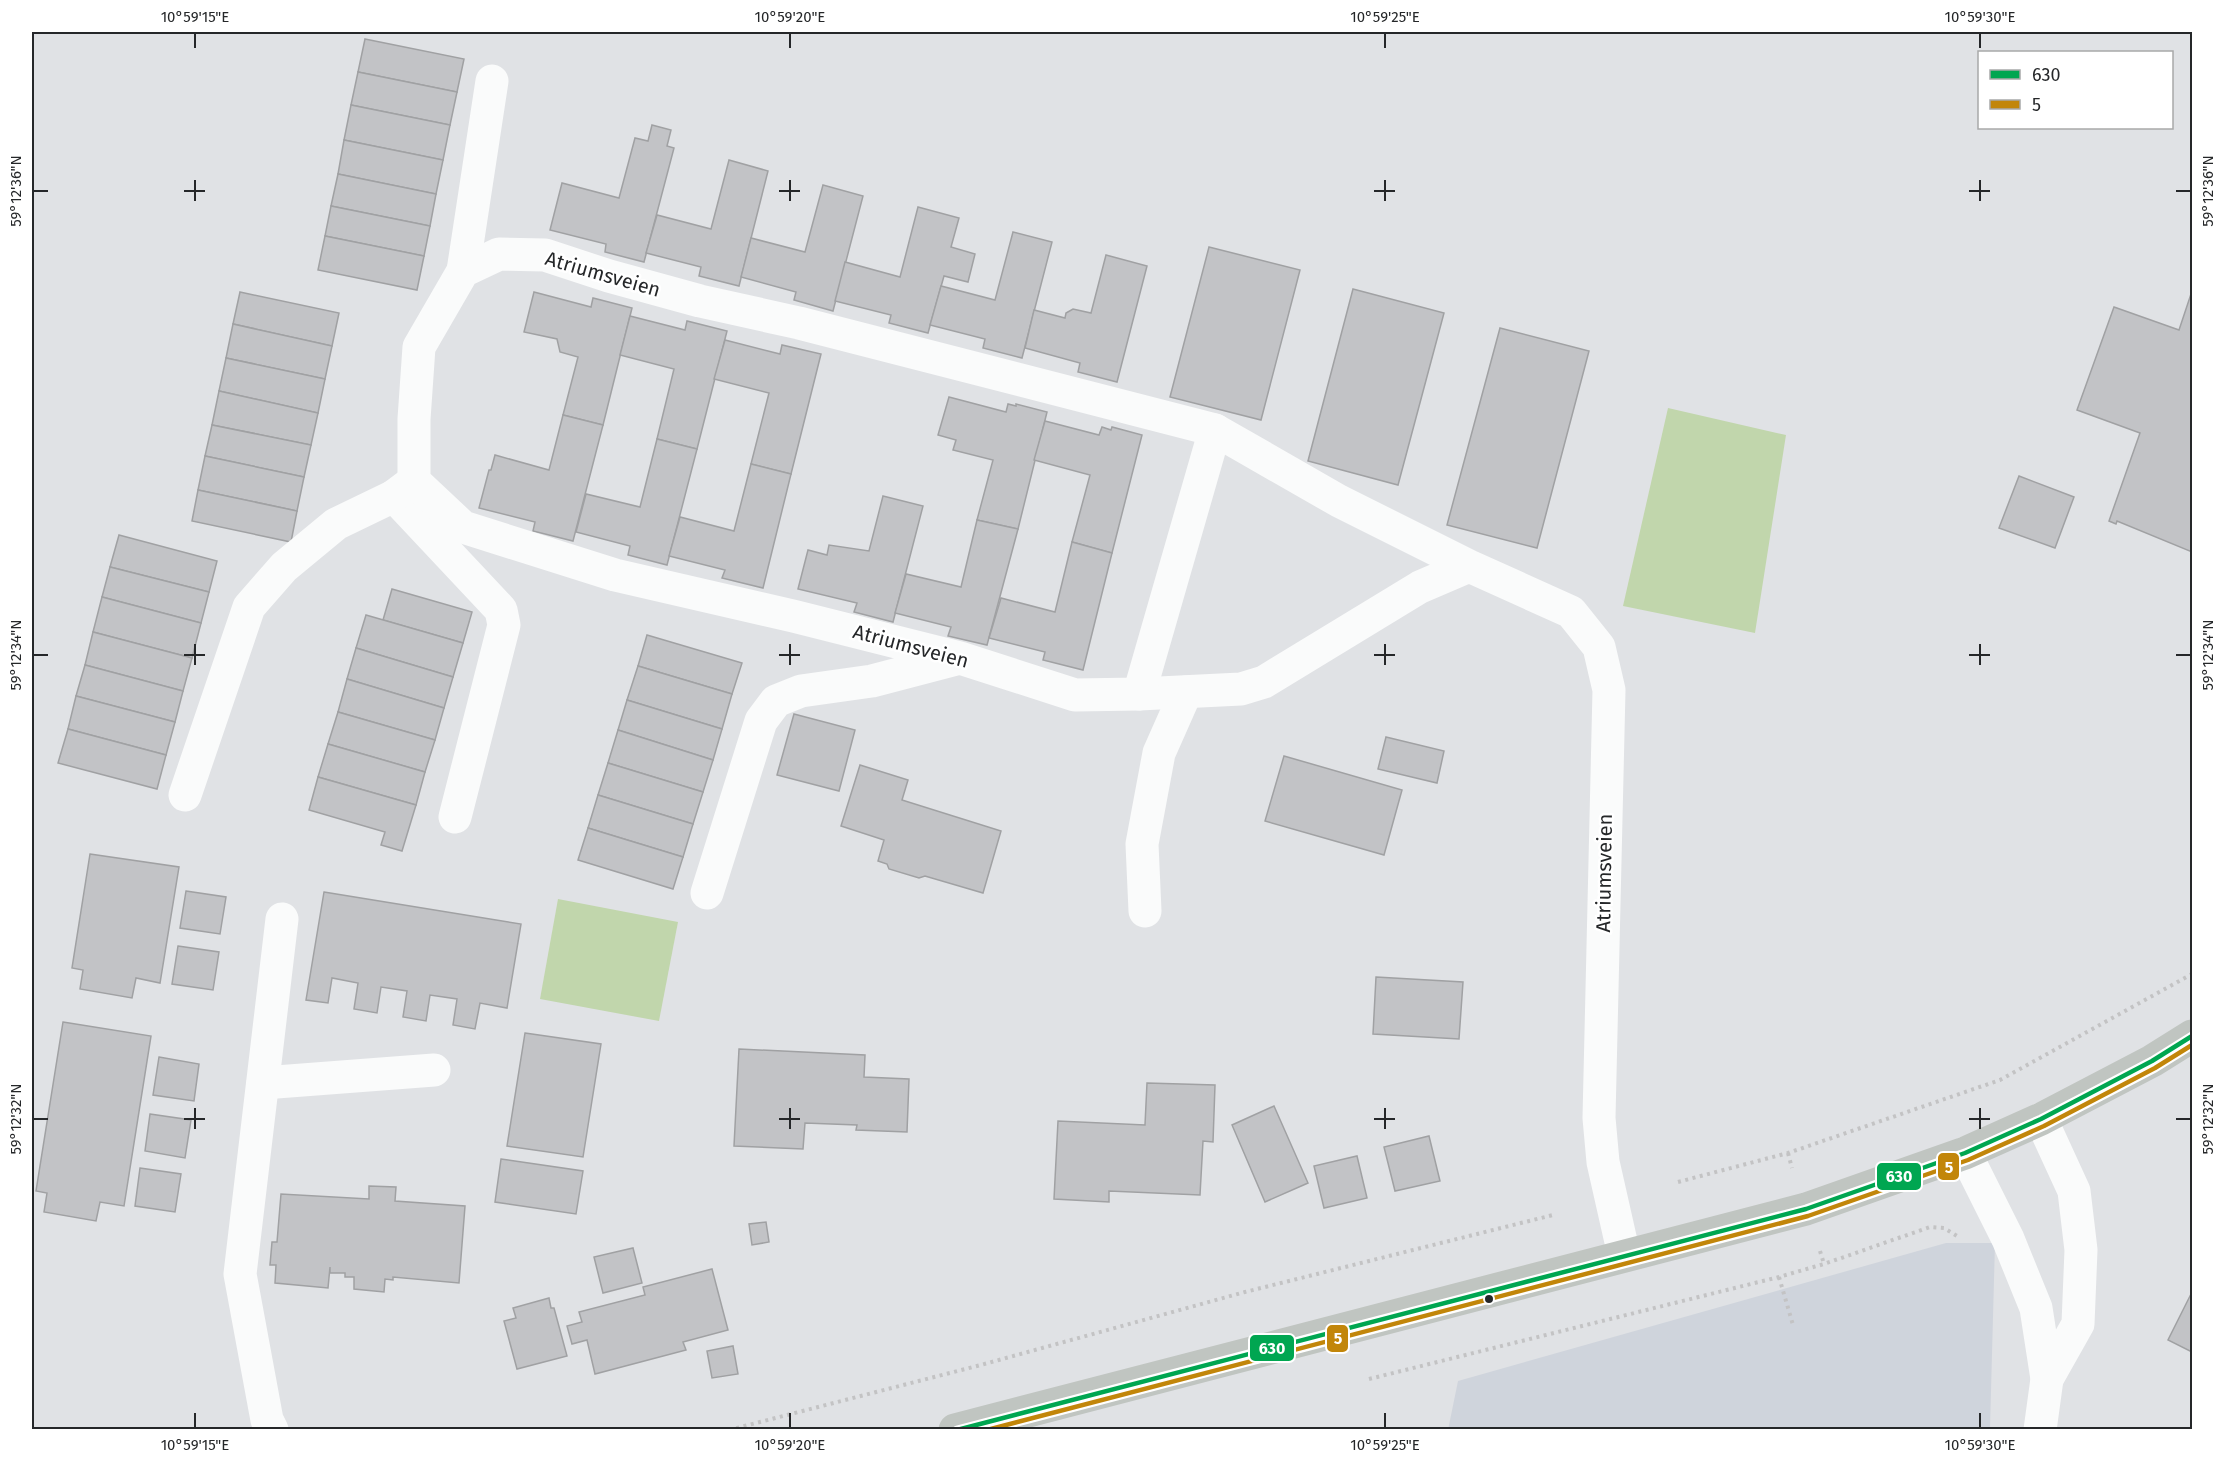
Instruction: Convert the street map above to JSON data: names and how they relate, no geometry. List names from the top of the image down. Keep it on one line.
{"streets":{"street":["Atriumsveien"]},"lines":["transit line 630","transit line 5"],"legend":["630","5"],"coordinates":["10°59'15\"E","10°59'20\"E","10°59'25\"E","10°59'30\"E","59°12'36\"N","59°12'34\"N","59°12'32\"N"]}
